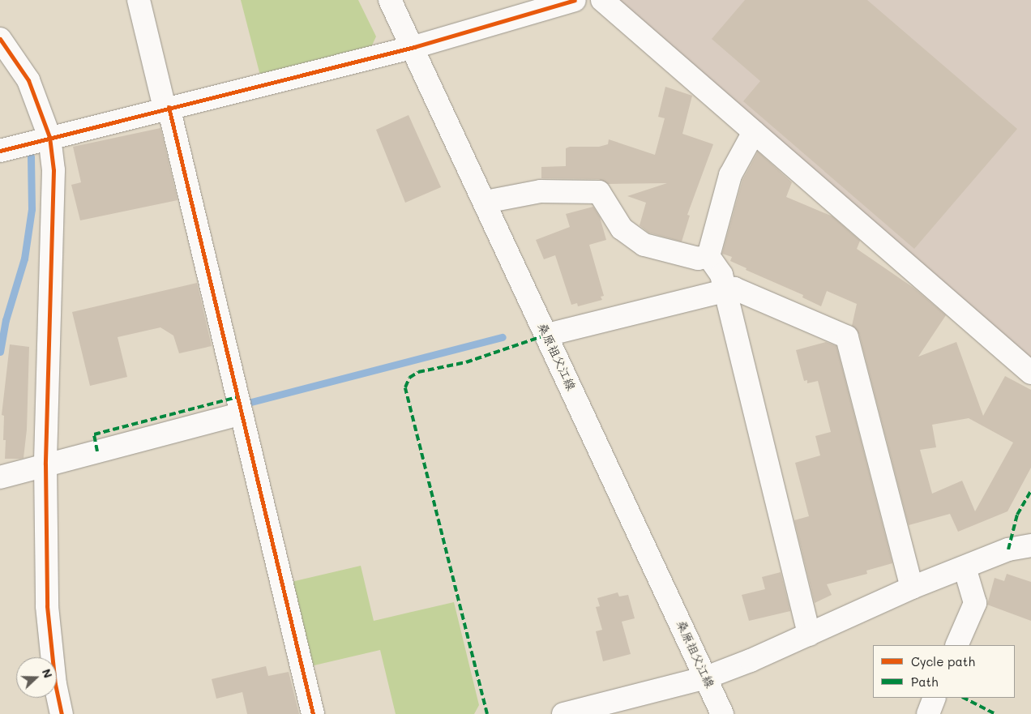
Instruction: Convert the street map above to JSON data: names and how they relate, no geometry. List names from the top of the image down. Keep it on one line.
{"streets":{"street":["桑原祖父江線"]},"legend":["Cycle path","Path"],"north":"right"}
